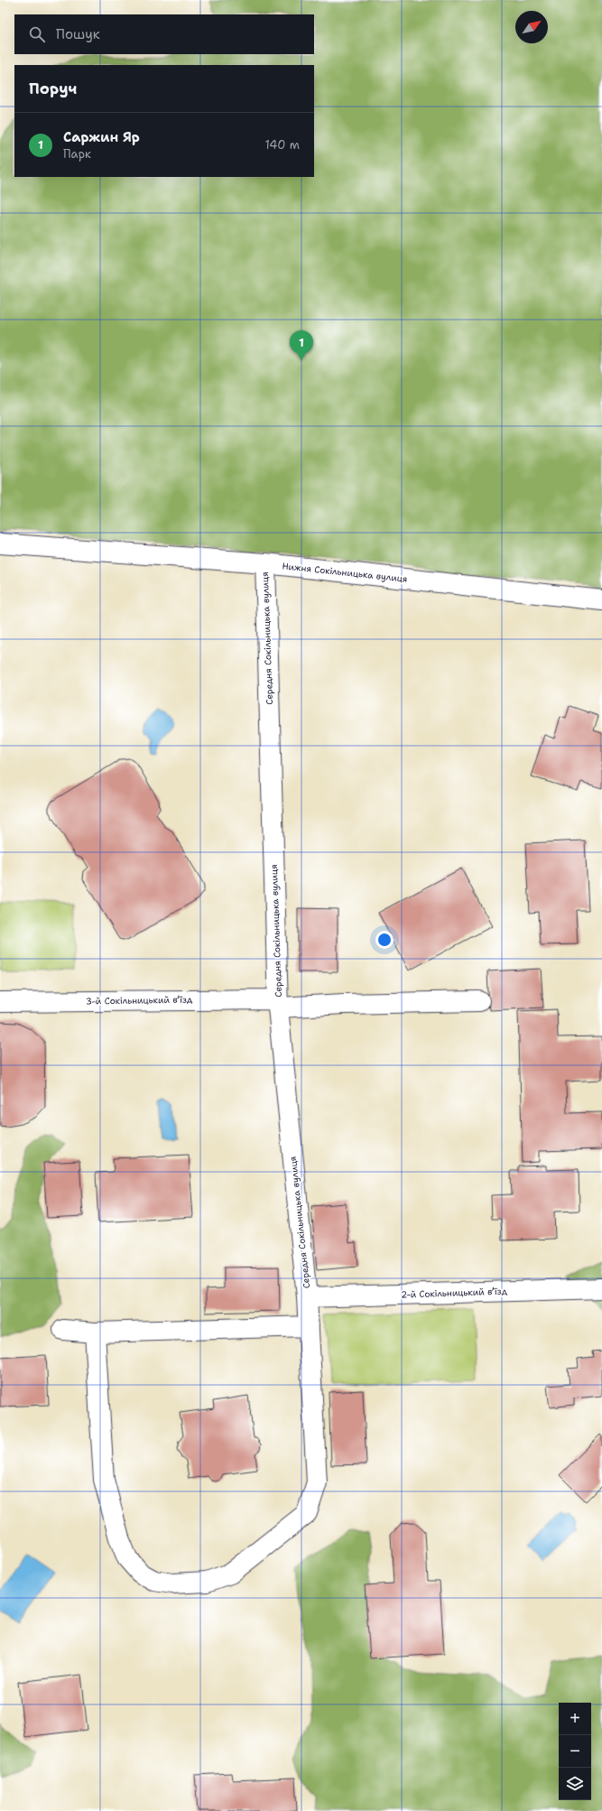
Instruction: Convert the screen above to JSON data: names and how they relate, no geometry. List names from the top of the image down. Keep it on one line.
{"streets":{"street":["Нижня Сокільницька вулиця","Середня Сокільницька вулиця","3-й Сокільницький в’їзд","2-й Сокільницький в’їзд"]},"crossings":[["Нижня Сокільницька вулиця","Середня Сокільницька вулиця"],["Середня Сокільницька вулиця","3-й Сокільницький в’їзд"],["Середня Сокільницька вулиця","2-й Сокільницький в’їзд"]],"north":"top right","page":{"search":"Пошук","heading":"Поруч","list":[{"mark":"1","name":"Саржин Яр","note":"Парк","value":"140 m"}],"pins":"1","map_buttons":["+","−"]}}
